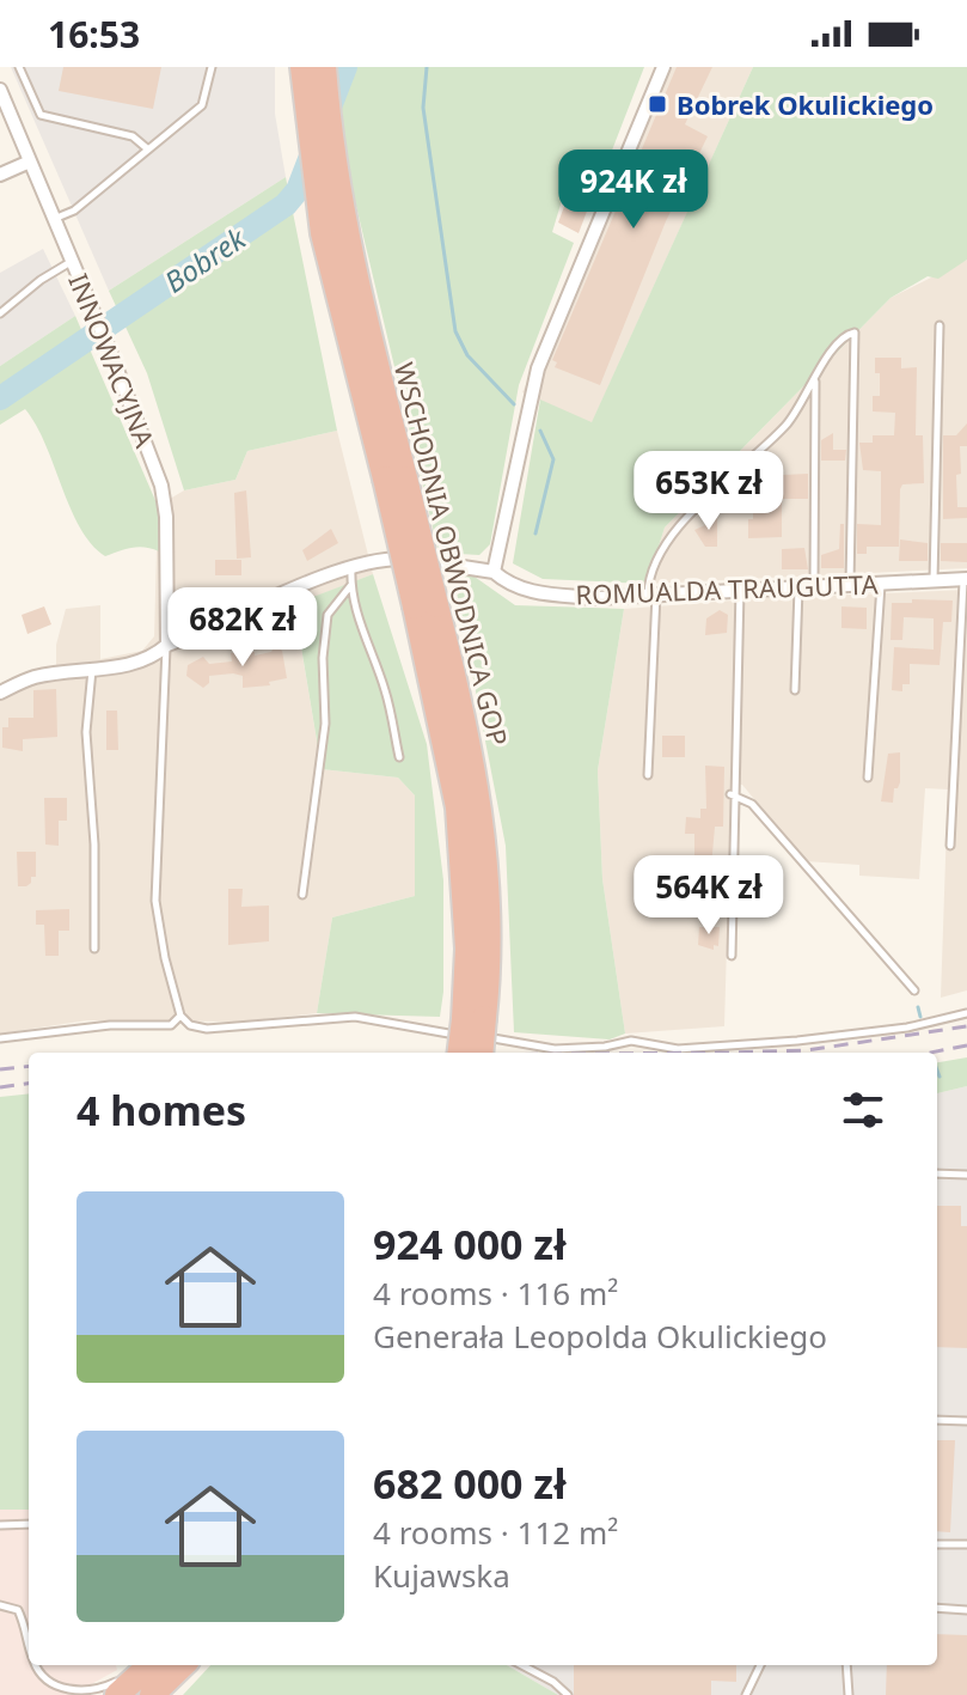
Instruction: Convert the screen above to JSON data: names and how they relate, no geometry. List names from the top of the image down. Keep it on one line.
{"streets":{"highway":["WSCHODNIA OBWODNICA GOP"],"street":["INNOWACYJNA","ROMUALDA TRAUGUTTA"]},"crossings":[["INNOWACYJNA","ROMUALDA TRAUGUTTA"]],"water":["Bobrek"],"places":{"transit":["Bobrek Okulickiego"]},"page":{"status":"16:53","price":["924K zł","653K zł","682K zł","564K zł"],"heading":"4 homes","list":[{"name":"924 000 zł","note":"4 rooms · 116 m² · Generała Leopolda Okulickiego"},{"name":"682 000 zł","note":"4 rooms · 112 m² · Kujawska"}]}}
